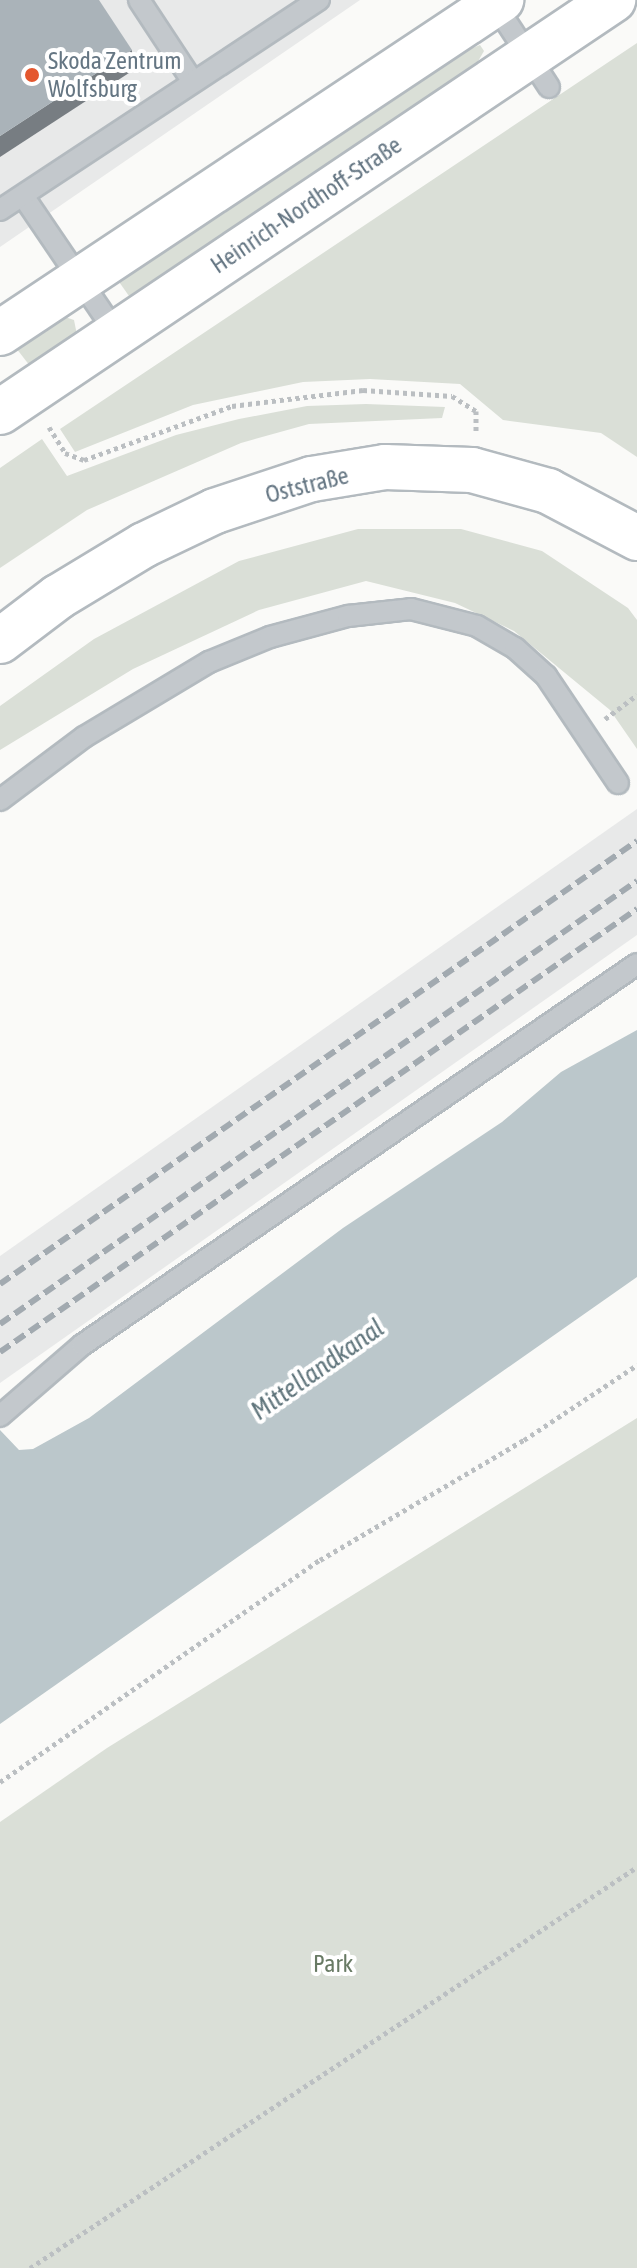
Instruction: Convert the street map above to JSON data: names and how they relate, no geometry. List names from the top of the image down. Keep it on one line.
{"streets":{"main road":["Heinrich-Nordhoff-Straße","Oststraße"]},"water":["Mittellandkanal"],"parks":["Park"],"places":["Skoda Zentrum Wolfsburg"]}
